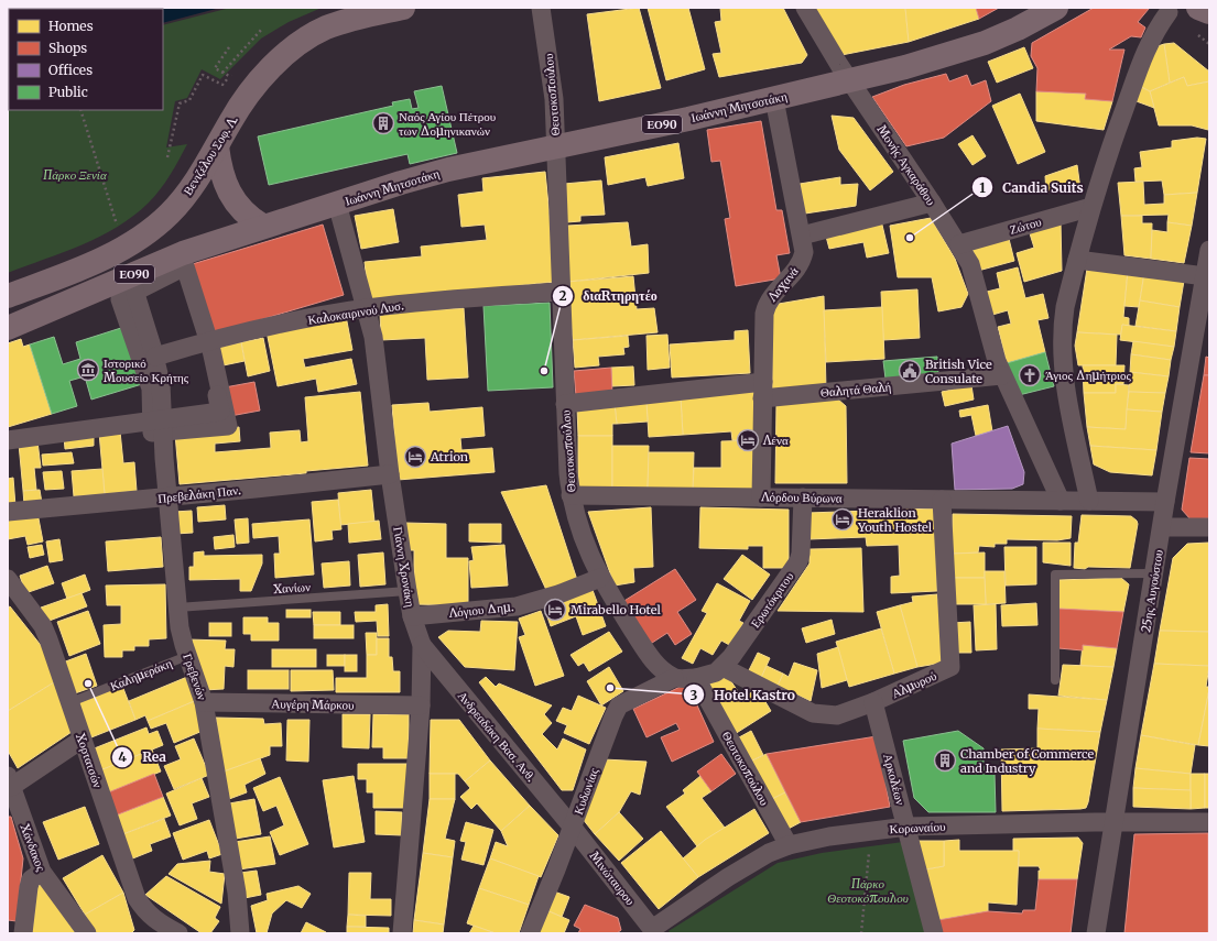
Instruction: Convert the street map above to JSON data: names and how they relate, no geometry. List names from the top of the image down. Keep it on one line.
{"streets":{"main road":["Ιωάννη Μητσοτάκη","ΕΟ90","Βενιζέλου Σοφ. Λ."],"street":["Θεοτοκοπούλου","Μονής Αγκαράθου","Ζώτου","Λαχανά","Καλοκαιρινού Λυσ.","Θαλητά Θαλή","Πρεβελάκη Παν.","Λόρδου Βύρωνα","Γιάννη Χρονάκη","25ης Αυγούστου","Ερωτόκριτου","Λόγιου Δημ.","Γρεβενών","Αλμυρού","Αυγέρη Μάρκου","Ανδρεαδάκη Βασ. Ανθ.","Χορτατσών","Αρκολέων","Κυδωνίας","Κορωναίου","Χάνδακος","Μινώταυρου"],"lane":["Χανίων","Καλημεράκη"]},"crossings":[["Θεοτοκοπούλου","Ιωάννη Μητσοτάκη"],["Θεοτοκοπούλου","Καλοκαιρινού Λυσ."],["Θεοτοκοπούλου","Θαλητά Θαλή"],["Θεοτοκοπούλου","Λόρδου Βύρωνα"],["Θεοτοκοπούλου","Ερωτόκριτου"],["Θεοτοκοπούλου","Λόγιου Δημ."],["Θεοτοκοπούλου","Κυδωνίας"],["Θεοτοκοπούλου","Κορωναίου"],["Ιωάννη Μητσοτάκη","ΕΟ90"],["Ιωάννη Μητσοτάκη","Μονής Αγκαράθου"],["Ιωάννη Μητσοτάκη","Λαχανά"],["Ιωάννη Μητσοτάκη","Γιάννη Χρονάκη"],["Μονής Αγκαράθου","Ζώτου"],["Μονής Αγκαράθου","Θαλητά Θαλή"],["Μονής Αγκαράθου","Λόρδου Βύρωνα"],["Λαχανά","Θαλητά Θαλή"],["Λαχανά","Λόρδου Βύρωνα"],["Καλοκαιρινού Λυσ.","Γιάννη Χρονάκη"],["Πρεβελάκη Παν.","Γιάννη Χρονάκη"],["Πρεβελάκη Παν.","Γρεβενών"],["Λόρδου Βύρωνα","25ης Αυγούστου"],["Λόρδου Βύρωνα","Ερωτόκριτου"],["Λόρδου Βύρωνα","Αλμυρού"],["Γιάννη Χρονάκη","Χανίων"],["Γιάννη Χρονάκη","Λόγιου Δημ."],["Γιάννη Χρονάκη","Αυγέρη Μάρκου"],["Γιάννη Χρονάκη","Ανδρεαδάκη Βασ. Ανθ."],["Χανίων","Γρεβενών"],["25ης Αυγούστου","Κορωναίου"],["Ερωτόκριτου","Αλμυρού"],["Καλημεράκη","Γρεβενών"],["Καλημεράκη","Χορτατσών"],["Γρεβενών","Αυγέρη Μάρκου"],["Αλμυρού","Αρκολέων"],["Ανδρεαδάκη Βασ. Ανθ.","Κυδωνίας"],["Ανδρεαδάκη Βασ. Ανθ.","Μινώταυρου"],["Αρκολέων","Κορωναίου"],["Κυδωνίας","Μινώταυρου"],["Κορωναίου","Μινώταυρου"]],"parks":["Πάρκο Ξενία","Πάρκο Θεοτοκόπουλου"],"places":{"building":["Ναός Αγίου Πέτρου των Δομηνικανών","Chamber of Commerce and Industry"],"other":["Candia Suits","διαRτηρητέο","Rea","Hotel Kastro"],"museum":["Ιστορικό Μουσείο Κρήτης"],"public building":["British Vice Consulate"],"church":["Άγιος Δημήτριος"],"hotel":["Λένα","Atrion","Heraklion Youth Hostel","Mirabello Hotel"]},"legend":["Homes","Shops","Offices","Public"]}
